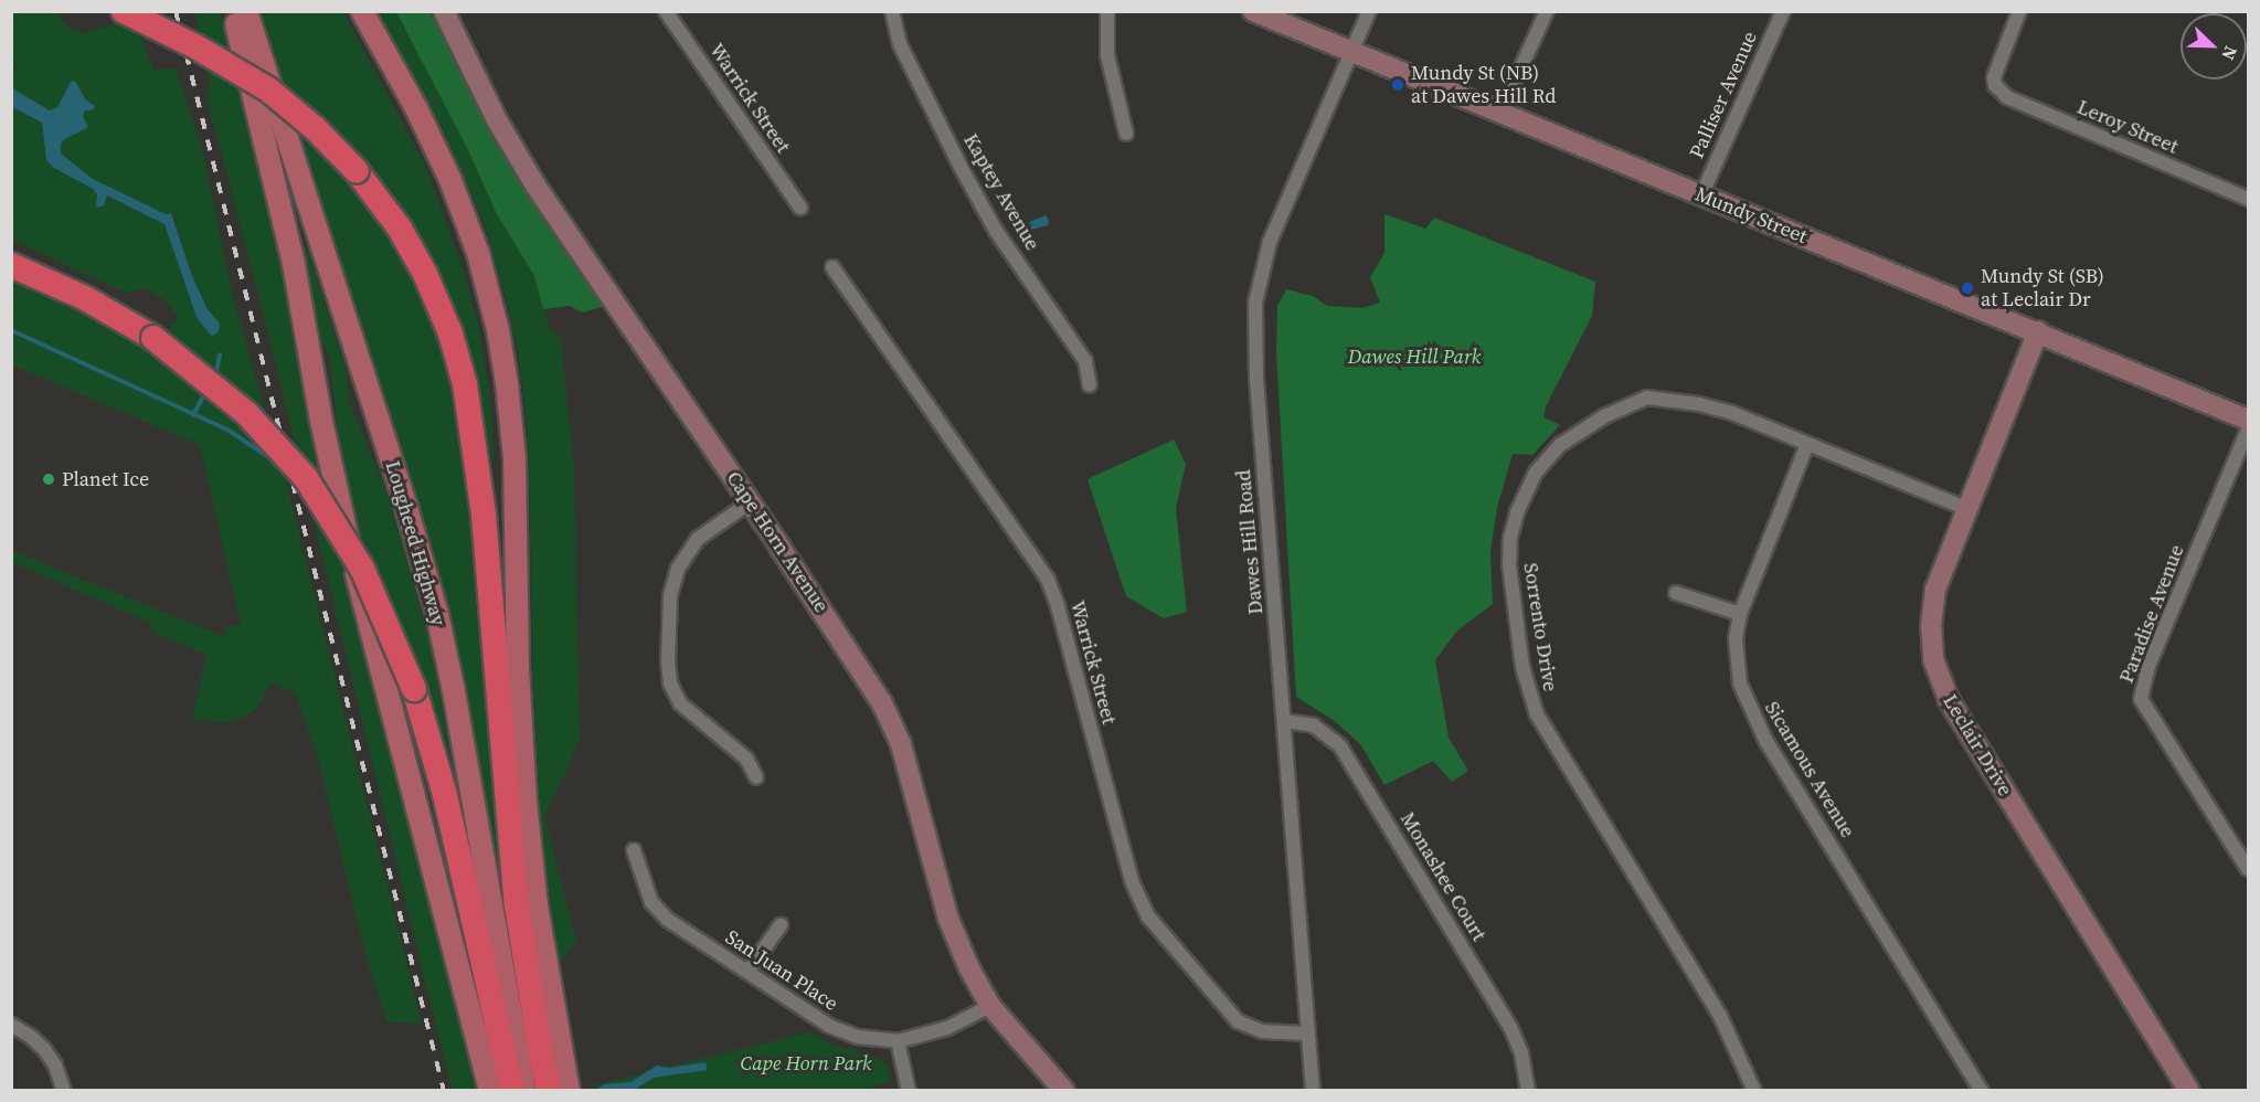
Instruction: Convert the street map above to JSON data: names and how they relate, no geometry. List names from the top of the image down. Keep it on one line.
{"streets":{"main road":["Lougheed Highway"],"street":["Palliser Avenue","Warrick Street","Leroy Street","Kaptey Avenue","Mundy Street","Cape Horn Avenue","Dawes Hill Road","Paradise Avenue","Sorrento Drive","Leclair Drive","Sicamous Avenue","Monashee Court","San Juan Place"]},"crossings":[["Palliser Avenue","Mundy Street"],["Warrick Street","Dawes Hill Road"],["Mundy Street","Dawes Hill Road"],["Mundy Street","Leclair Drive"],["Cape Horn Avenue","San Juan Place"],["Dawes Hill Road","Monashee Court"],["Sorrento Drive","Leclair Drive"],["Sorrento Drive","Sicamous Avenue"]],"parks":["Dawes Hill Park","Cape Horn Park"],"places":["Mundy St (NB) at Dawes Hill Rd","Mundy St (SB) at Leclair Dr","Planet Ice"],"north":"bottom right"}
